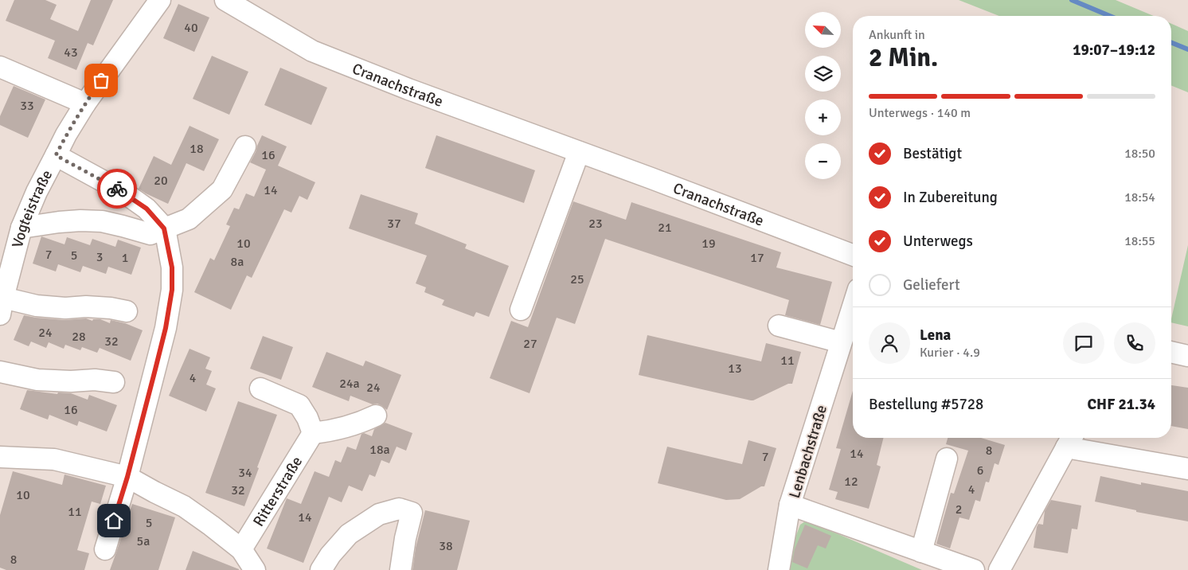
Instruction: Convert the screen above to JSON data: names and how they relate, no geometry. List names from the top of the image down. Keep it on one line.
{"streets":{"street":["Cranachstraße","Vogteistraße","Lenbachstraße","Ritterstraße"]},"house_numbers":["40","43","33","18","16","20","14","37","23","21","10","19","7","5","3","1","17","8a","25","24","28","32","27","11","13","4","24a","24","16","18a","8","14","7","6","34","12","4","32","10","2","11","14","5","5a","38","8"],"north":"top left","page":{"map_buttons":["+","−"],"heading":["2 Min.","Ankunft in","19:07–19:12"],"panel":["Lena","Kurier · 4.9","Bestellung #5728","CHF 21.34"],"bar":"Unterwegs · 140 m","list":[["Bestätigt","18:50"],["In Zubereitung","18:54"],["Unterwegs","18:55"],"Geliefert"]}}
